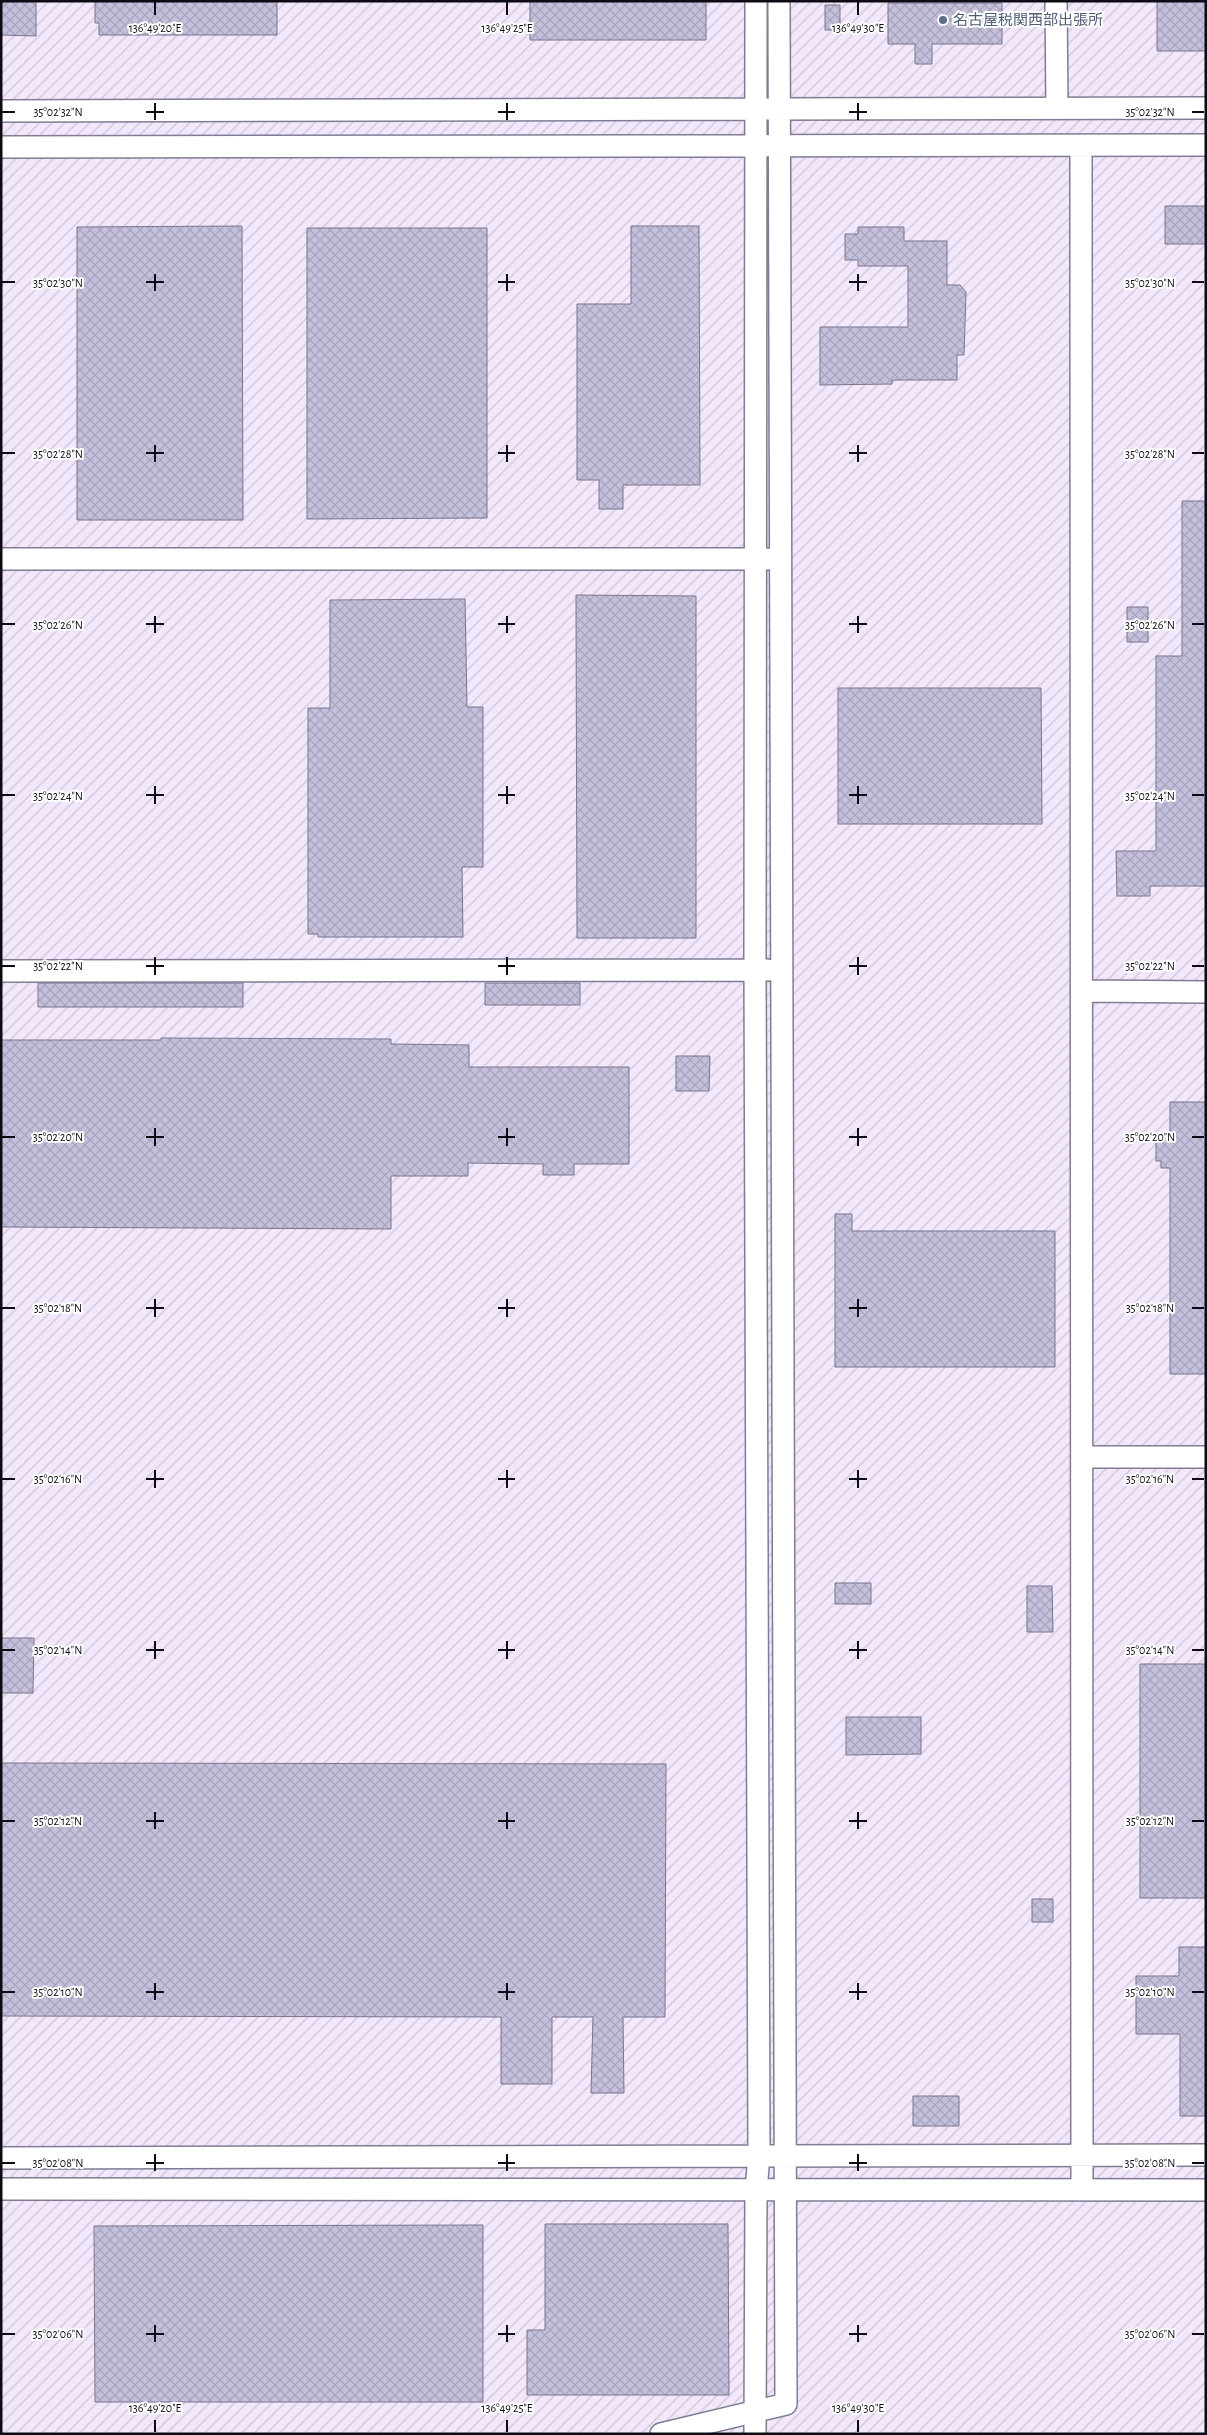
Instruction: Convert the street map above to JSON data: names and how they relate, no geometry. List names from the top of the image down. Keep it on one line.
{"places":["名古屋税関西部出張所"],"coordinates":["136°49'20\"E","136°49'25\"E","136°49'30\"E","35°02'32\"N","35°02'30\"N","35°02'28\"N","35°02'26\"N","35°02'24\"N","35°02'22\"N","35°02'20\"N","35°02'18\"N","35°02'16\"N","35°02'14\"N","35°02'12\"N","35°02'10\"N","35°02'08\"N","35°02'06\"N"]}
